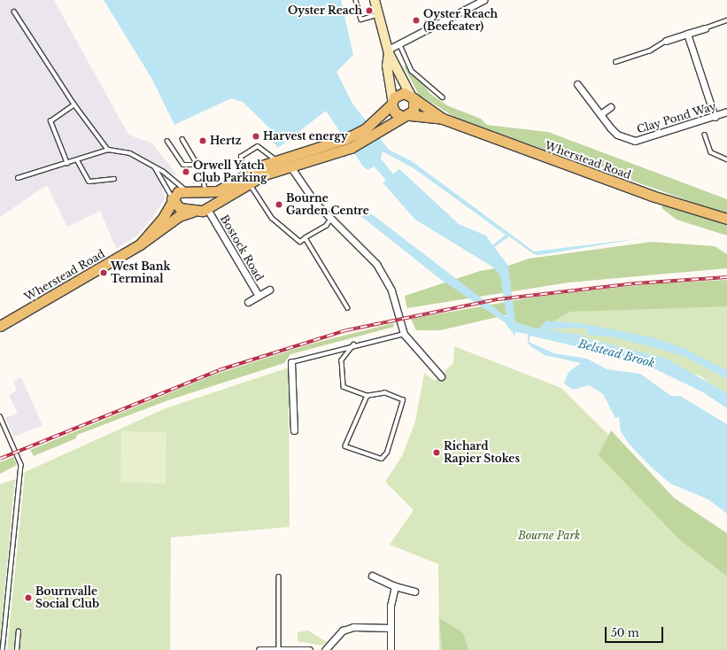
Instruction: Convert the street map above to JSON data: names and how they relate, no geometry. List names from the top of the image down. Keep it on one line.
{"streets":{"main road":["Wherstead Road"],"street":["Clay Pond Way","Bostock Road"]},"crossings":[["Wherstead Road","Bostock Road"]],"water":["Belstead Brook"],"parks":["Bourne Park"],"places":["Oyster Reach","Oyster Reach (Beefeater)","Harvest energy","Hertz","Orwell Yatch Club Parking","Bourne Garden Centre","West Bank Terminal","Richard Rapier Stokes","Bournvalle Social Club"],"scale_bar":"50 m"}
